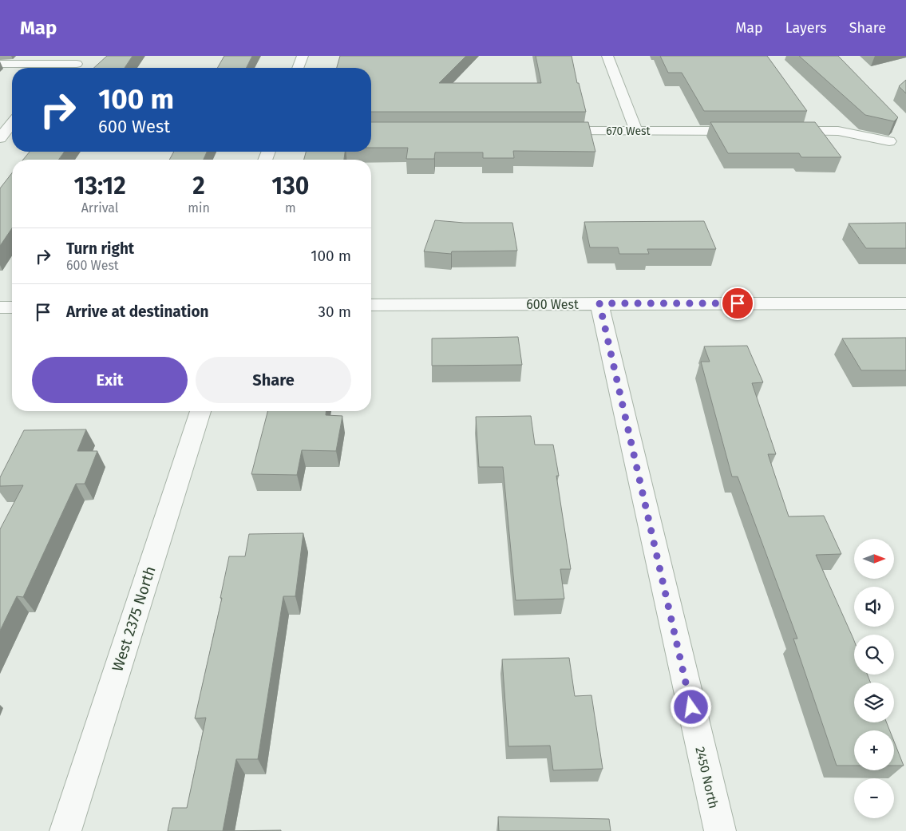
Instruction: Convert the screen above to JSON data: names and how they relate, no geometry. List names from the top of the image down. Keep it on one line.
{"streets":{"street":["670 West","600 West","West 2375 North","2450 North"]},"crossings":[["600 West","2450 North"]],"north":"right","page":{"header":"Map","nav":["Map","Layers","Share"],"turn":["100 m","600 West"],"eta":["13:12","Arrival","2","min","130","m"],"list":[{"name":"Turn right","note":"600 West","value":"100 m"},{"name":"Arrive at destination","value":"30 m"}],"buttons":["Exit","Share"],"map_buttons":["+","−"]}}
